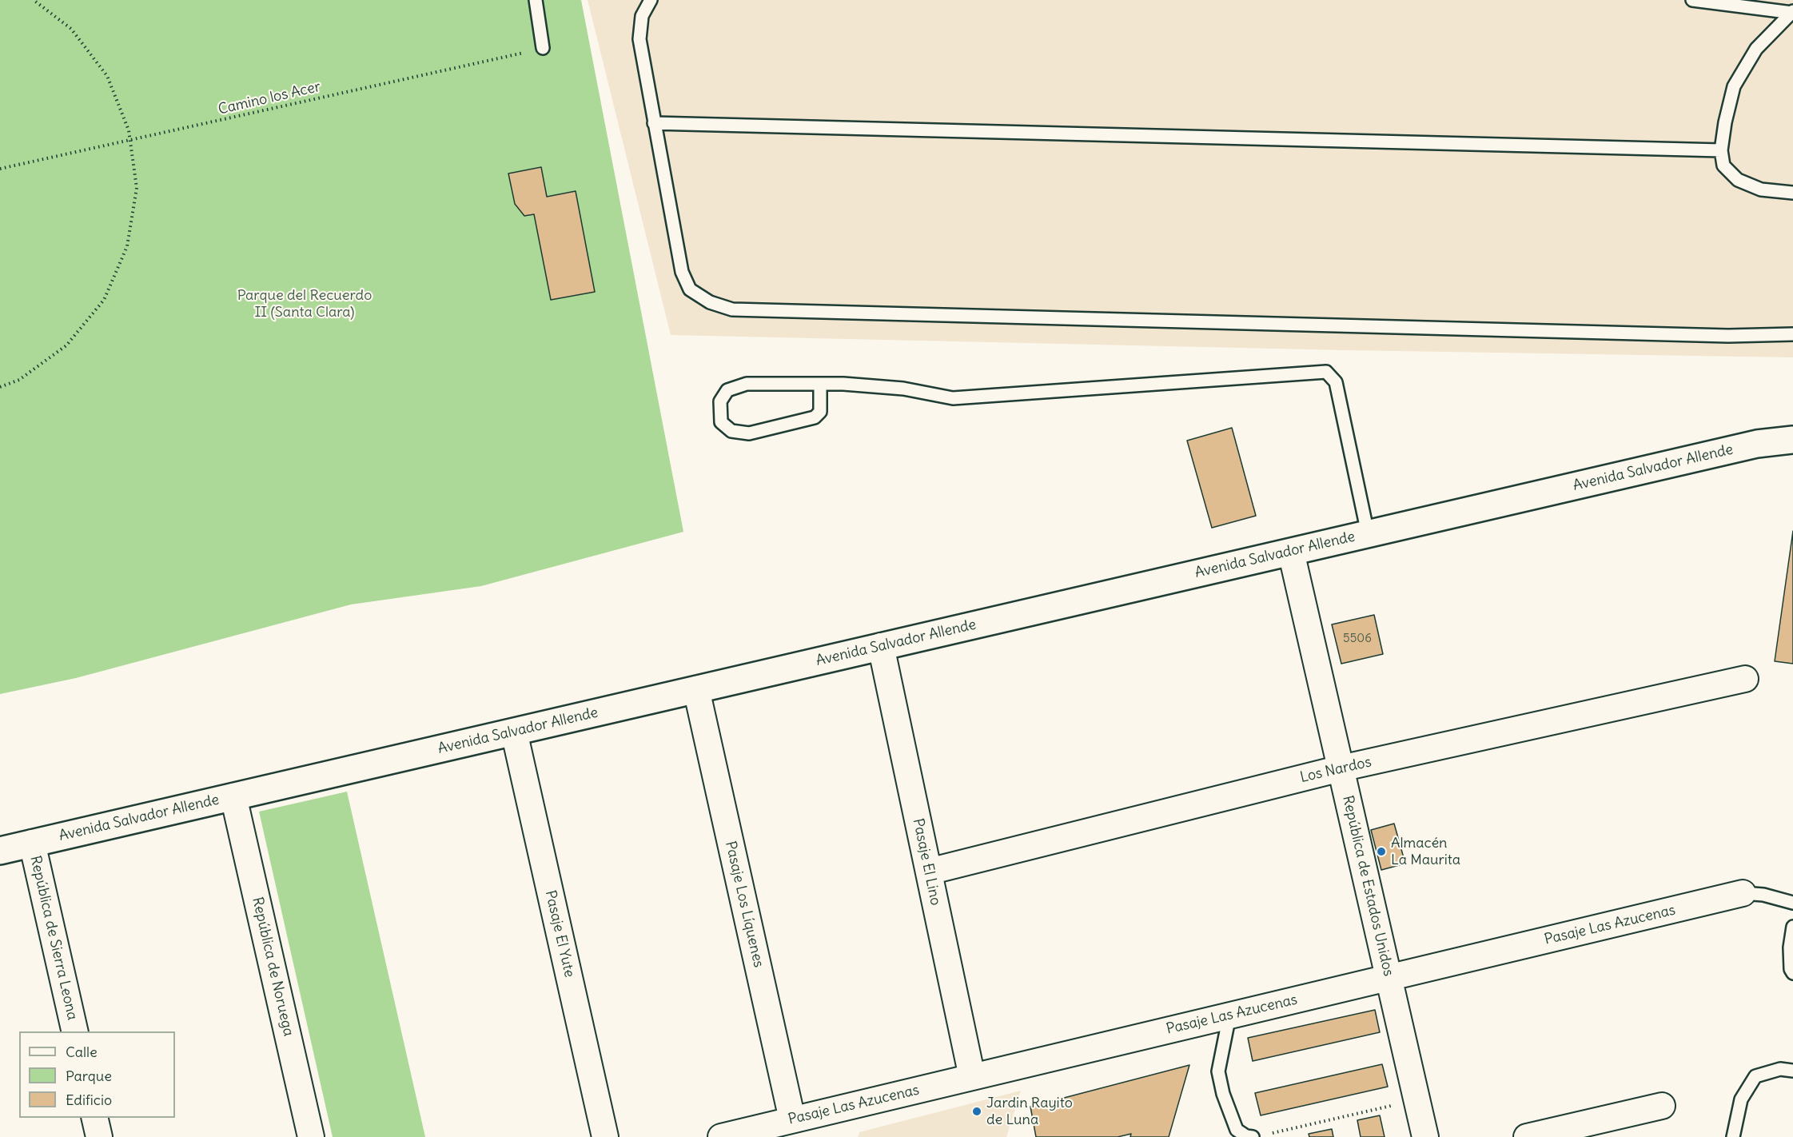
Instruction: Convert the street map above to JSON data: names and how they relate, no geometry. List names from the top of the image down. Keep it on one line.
{"streets":{"street":["Avenida Salvador Allende","Los Nardos","Pasaje El Lino","República de Estados Unidos","Pasaje Los Líquenes","Pasaje Las Azucenas","Pasaje El Yute","República de Sierra Leona","República de Noruega"],"path":["Camino los Acer"]},"crossings":[["Avenida Salvador Allende","Pasaje El Lino"],["Avenida Salvador Allende","República de Estados Unidos"],["Avenida Salvador Allende","Pasaje Los Líquenes"],["Avenida Salvador Allende","Pasaje El Yute"],["Avenida Salvador Allende","República de Sierra Leona"],["Avenida Salvador Allende","República de Noruega"],["Los Nardos","Pasaje El Lino"],["Los Nardos","República de Estados Unidos"],["Pasaje El Lino","Pasaje Las Azucenas"],["República de Estados Unidos","Pasaje Las Azucenas"],["Pasaje Los Líquenes","Pasaje Las Azucenas"]],"parks":["Parque del Recuerdo II (Santa Clara)"],"places":["Almacén La Maurita","Jardin Rayito de Luna"],"house_numbers":["5506"],"legend":["Calle","Parque","Edificio"]}
